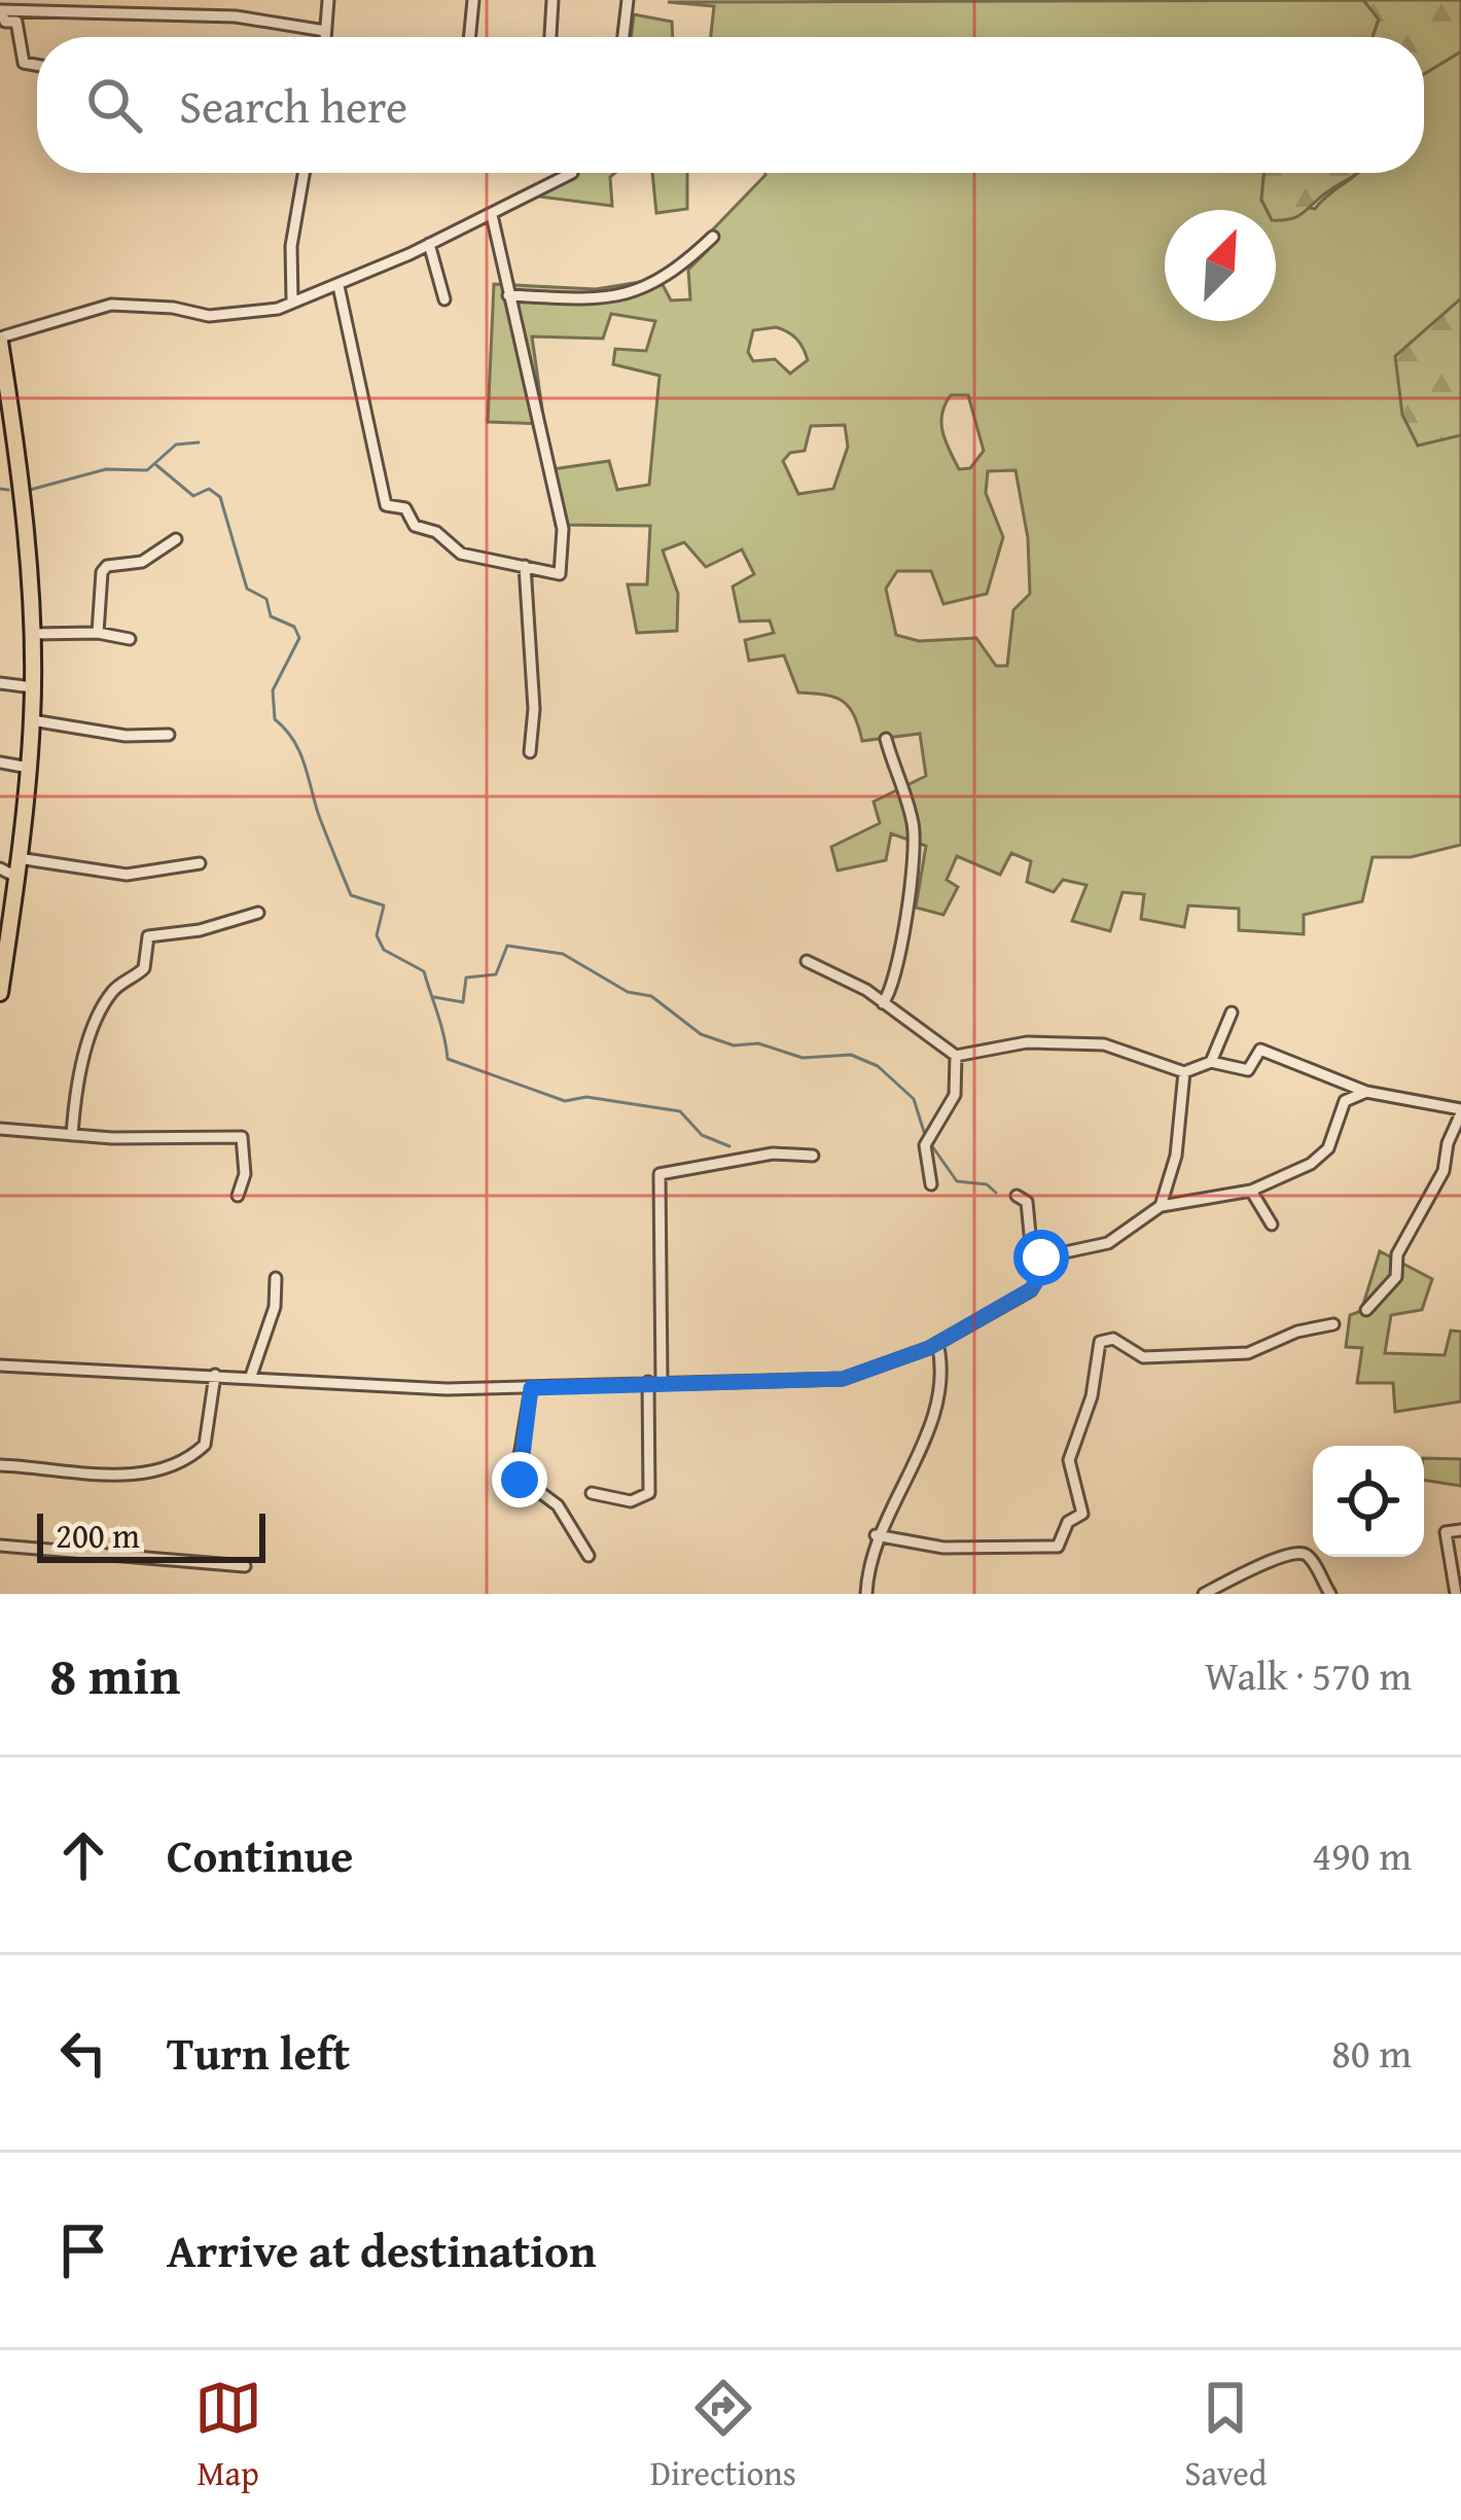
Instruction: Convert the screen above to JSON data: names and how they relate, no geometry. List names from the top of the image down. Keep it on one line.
{"scale_bar":"200 m","north":"top right","page":{"search":"Search here","scale":"200 m","heading":["8 min","Walk · 570 m"],"list":[["Continue","490 m"],["Turn left","80 m"],"Arrive at destination"],"nav":["Map","Directions","Saved"]}}
